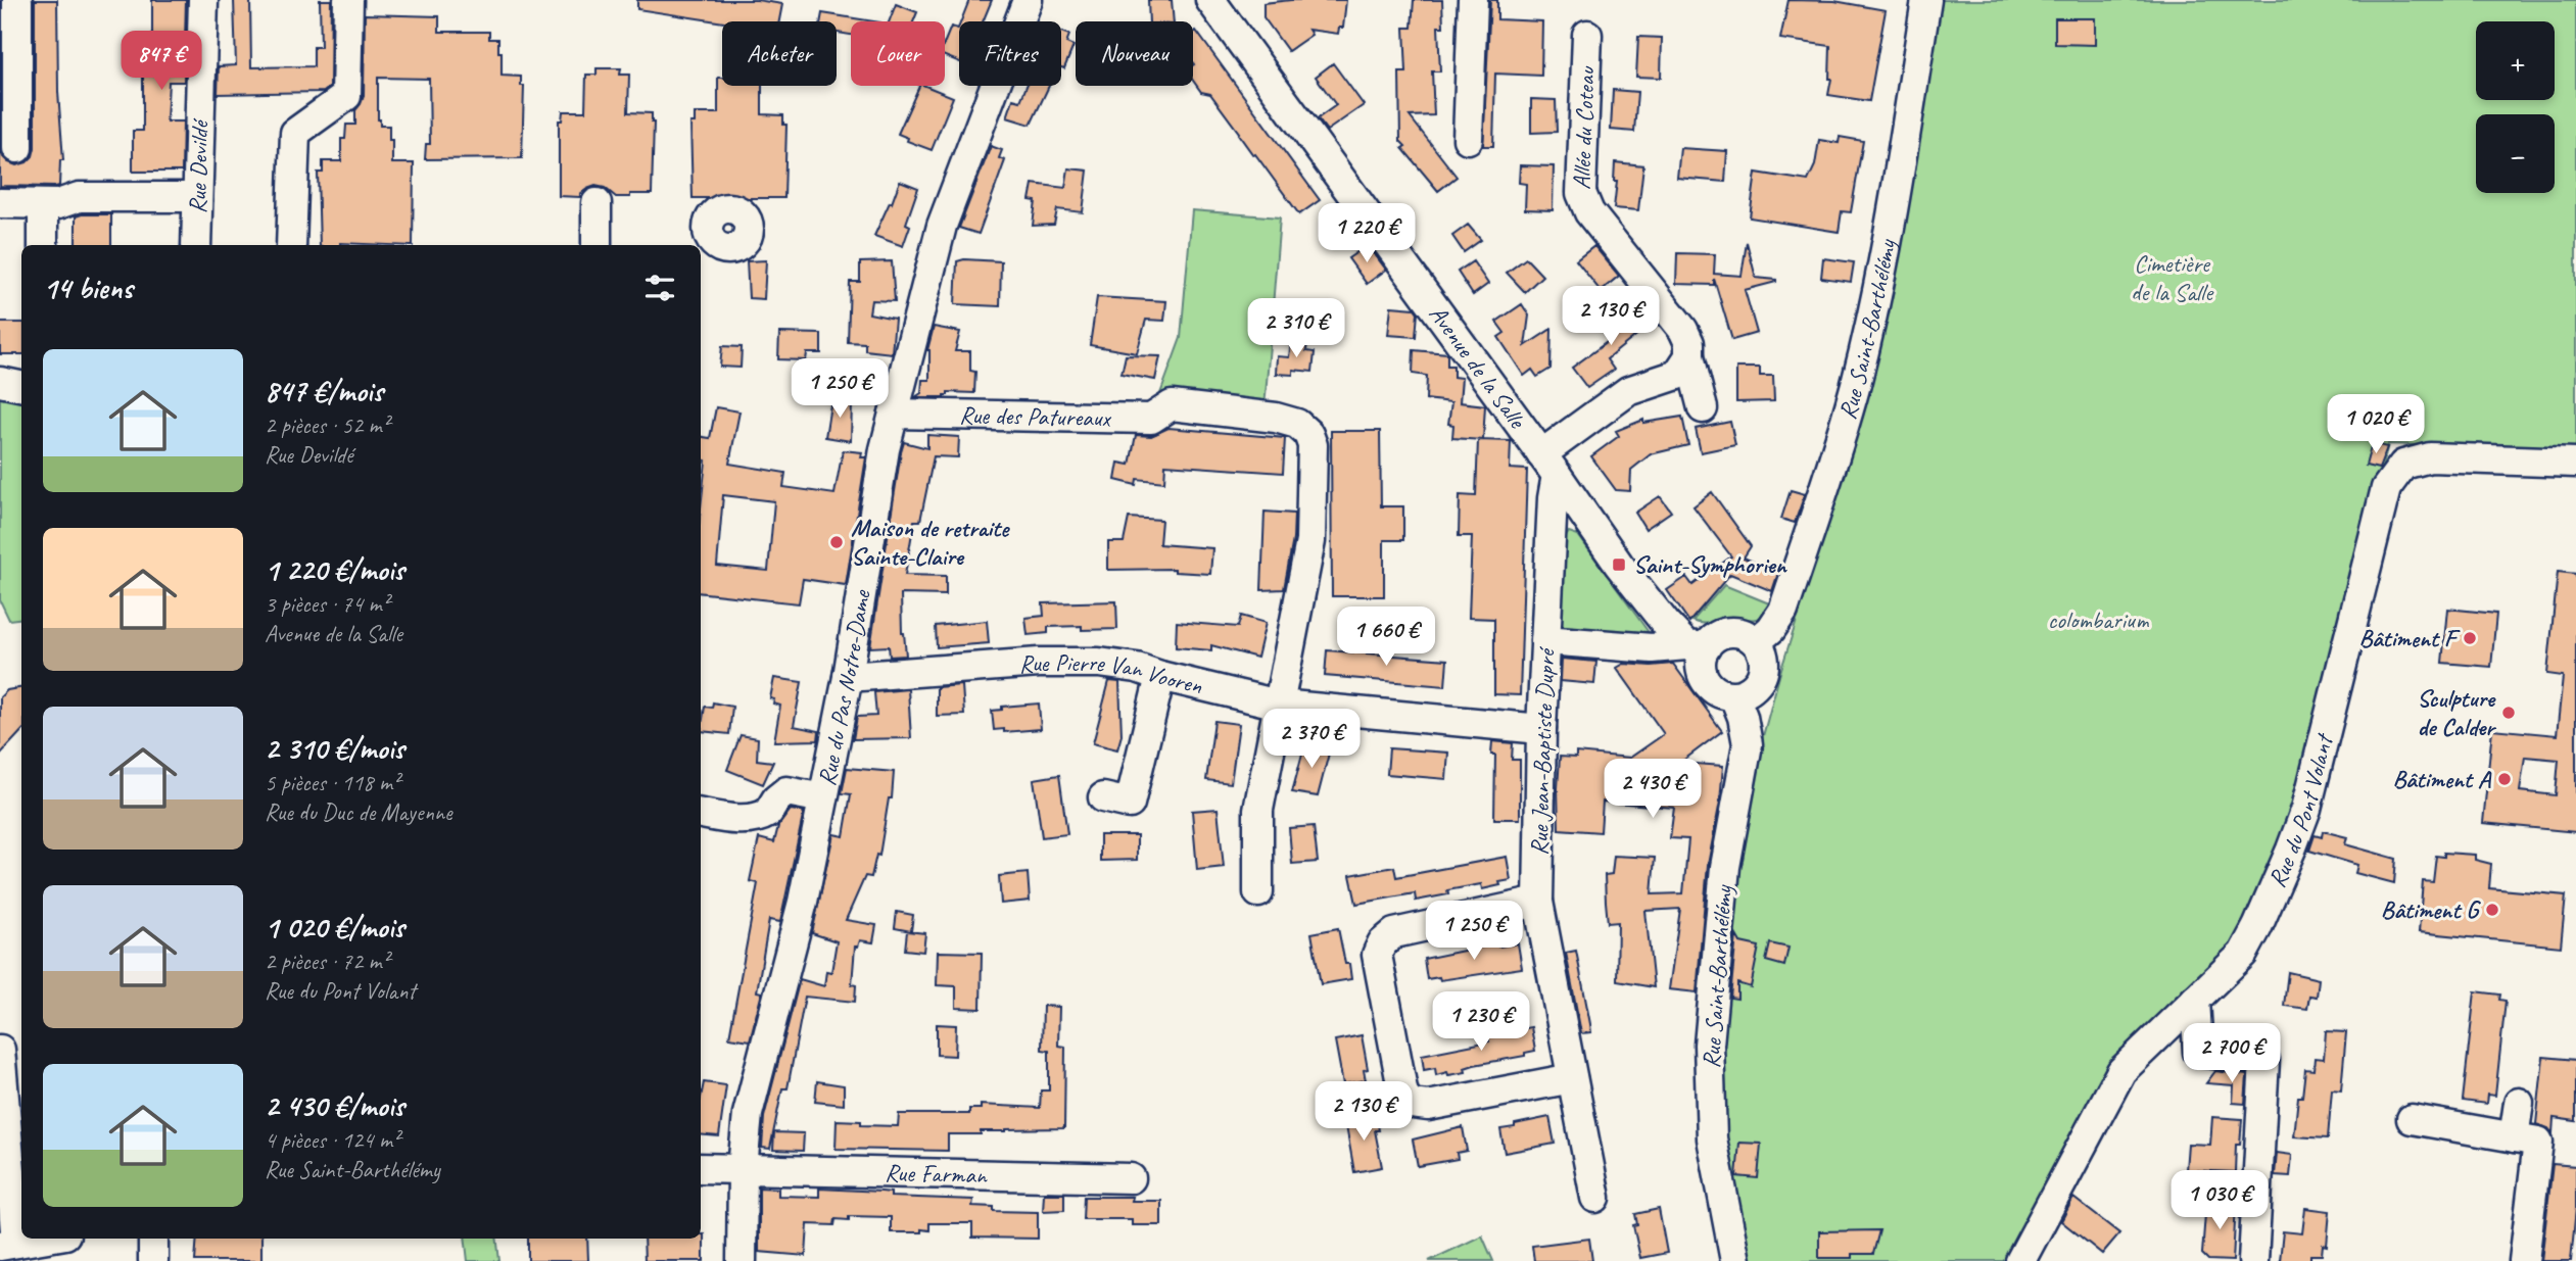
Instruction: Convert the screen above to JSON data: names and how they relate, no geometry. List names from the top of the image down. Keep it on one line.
{"streets":{"street":["Allée du Coteau","Rue Devildé","Rue Saint-Barthélémy","Avenue de la Salle","Rue des Patureaux","Rue Pierre Van Vooren","Rue du Pas Notre-Dame","Rue Jean-Baptiste Dupré","Rue du Pont Volant","Rue Farman"]},"crossings":[["Rue Saint-Barthélémy","Avenue de la Salle"],["Avenue de la Salle","Rue Jean-Baptiste Dupré"],["Rue des Patureaux","Rue Pierre Van Vooren"],["Rue des Patureaux","Rue du Pas Notre-Dame"],["Rue Pierre Van Vooren","Rue du Pas Notre-Dame"],["Rue Pierre Van Vooren","Rue Jean-Baptiste Dupré"],["Rue du Pas Notre-Dame","Rue Farman"]],"parks":["Cimetière de la Salle","colombarium"],"places":{"other":["Maison de retraite Sainte-Claire","Bâtiment F","Sculpture de Calder","Bâtiment A","Bâtiment G"],"transit":["Saint-Symphorien"]},"page":{"map_buttons":["+","−"],"chip":["Acheter","Louer","Filtres","Nouveau"],"price":["847 €","1 220 €","2 130 €","2 310 €","1 250 €","1 020 €","1 660 €","2 370 €","2 430 €","1 250 €","1 230 €","2 700 €","2 130 €","1 030 €"],"heading":"14 biens","list":[{"name":"847 €/mois","note":"2 pièces · 52 m² · Rue Devildé"},{"name":"1 220 €/mois","note":"3 pièces · 74 m² · Avenue de la Salle"},{"name":"2 310 €/mois","note":"5 pièces · 118 m² · Rue du Duc de Mayenne"},{"name":"1 020 €/mois","note":"2 pièces · 72 m² · Rue du Pont Volant"},{"name":"2 430 €/mois","note":"4 pièces · 124 m² · Rue Saint-Barthélémy"}]}}
